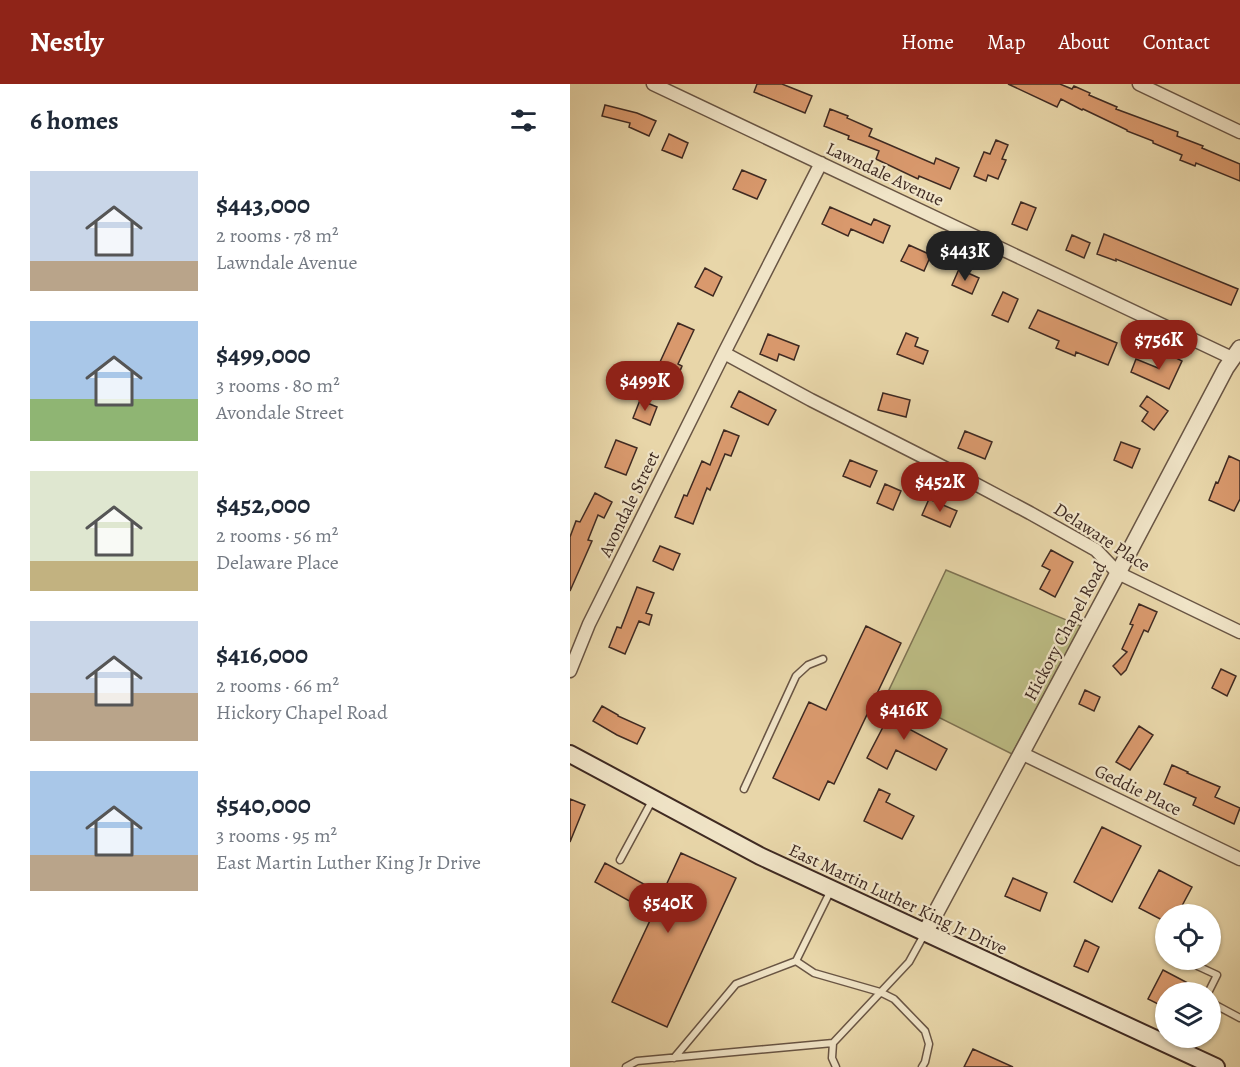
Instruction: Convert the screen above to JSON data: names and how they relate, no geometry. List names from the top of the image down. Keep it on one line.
{"streets":{"main road":["East Martin Luther King Jr Drive"],"street":["Lawndale Avenue","Avondale Street","Delaware Place","Hickory Chapel Road","Geddie Place"]},"crossings":[["Lawndale Avenue","Avondale Street"],["Lawndale Avenue","Hickory Chapel Road"],["Avondale Street","Delaware Place"],["Delaware Place","Hickory Chapel Road"],["Hickory Chapel Road","Geddie Place"],["Hickory Chapel Road","East Martin Luther King Jr Drive"]],"page":{"header":"Nestly","nav":["Home","Map","About","Contact"],"heading":"6 homes","list":[{"name":"$443,000","note":"2 rooms · 78 m² · Lawndale Avenue"},{"name":"$499,000","note":"3 rooms · 80 m² · Avondale Street"},{"name":"$452,000","note":"2 rooms · 56 m² · Delaware Place"},{"name":"$416,000","note":"2 rooms · 66 m² · Hickory Chapel Road"},{"name":"$540,000","note":"3 rooms · 95 m² · East Martin Luther King Jr Drive"}],"price":["$443K","$756K","$499K","$452K","$416K","$540K"]}}
